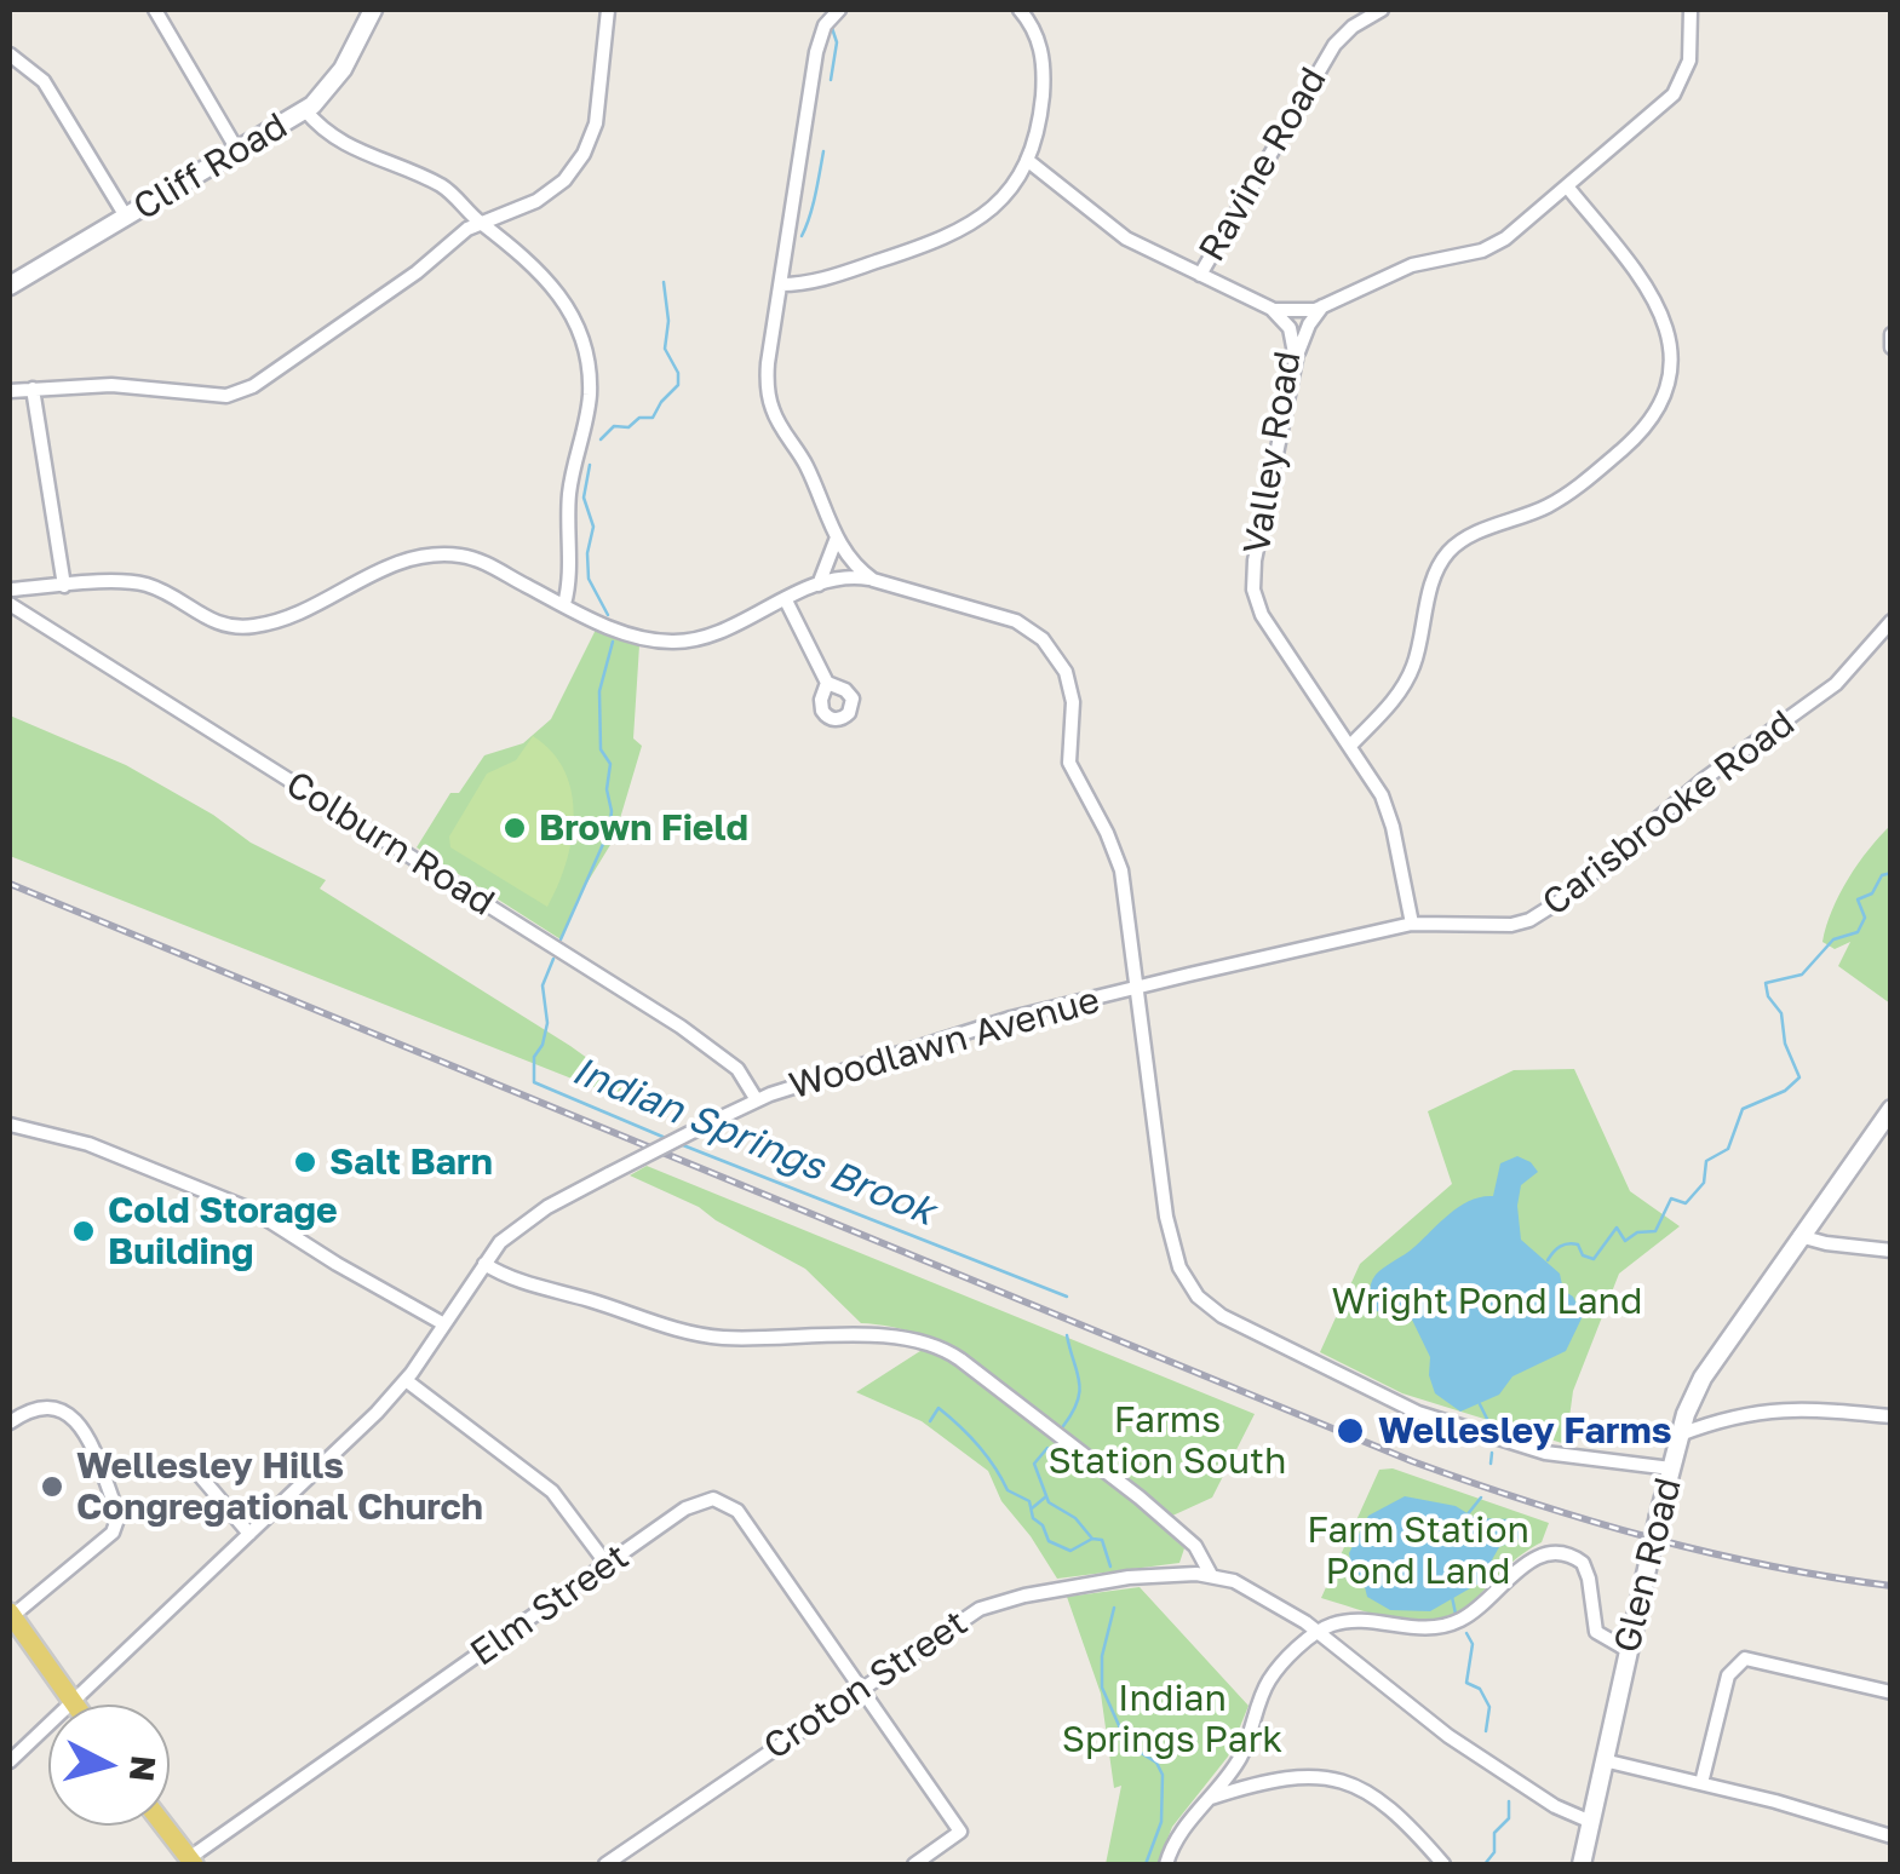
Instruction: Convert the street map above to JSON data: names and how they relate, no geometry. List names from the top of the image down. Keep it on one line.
{"streets":{"street":["Ravine Road","Cliff Road","Valley Road","Carisbrooke Road","Colburn Road","Woodlawn Avenue","Glen Road","Elm Street","Croton Street"]},"crossings":[["Ravine Road","Valley Road"],["Valley Road","Carisbrooke Road"],["Valley Road","Woodlawn Avenue"],["Carisbrooke Road","Woodlawn Avenue"],["Colburn Road","Woodlawn Avenue"],["Glen Road","Croton Street"],["Elm Street","Croton Street"]],"water":["Indian Springs Brook"],"parks":["Wright Pond Land","Farms Station South","Farm Station Pond Land","Indian Springs Park"],"places":["Brown Field","Salt Barn","Cold Storage Building","Wellesley Farms","Wellesley Hills Congregational Church"],"north":"right"}
